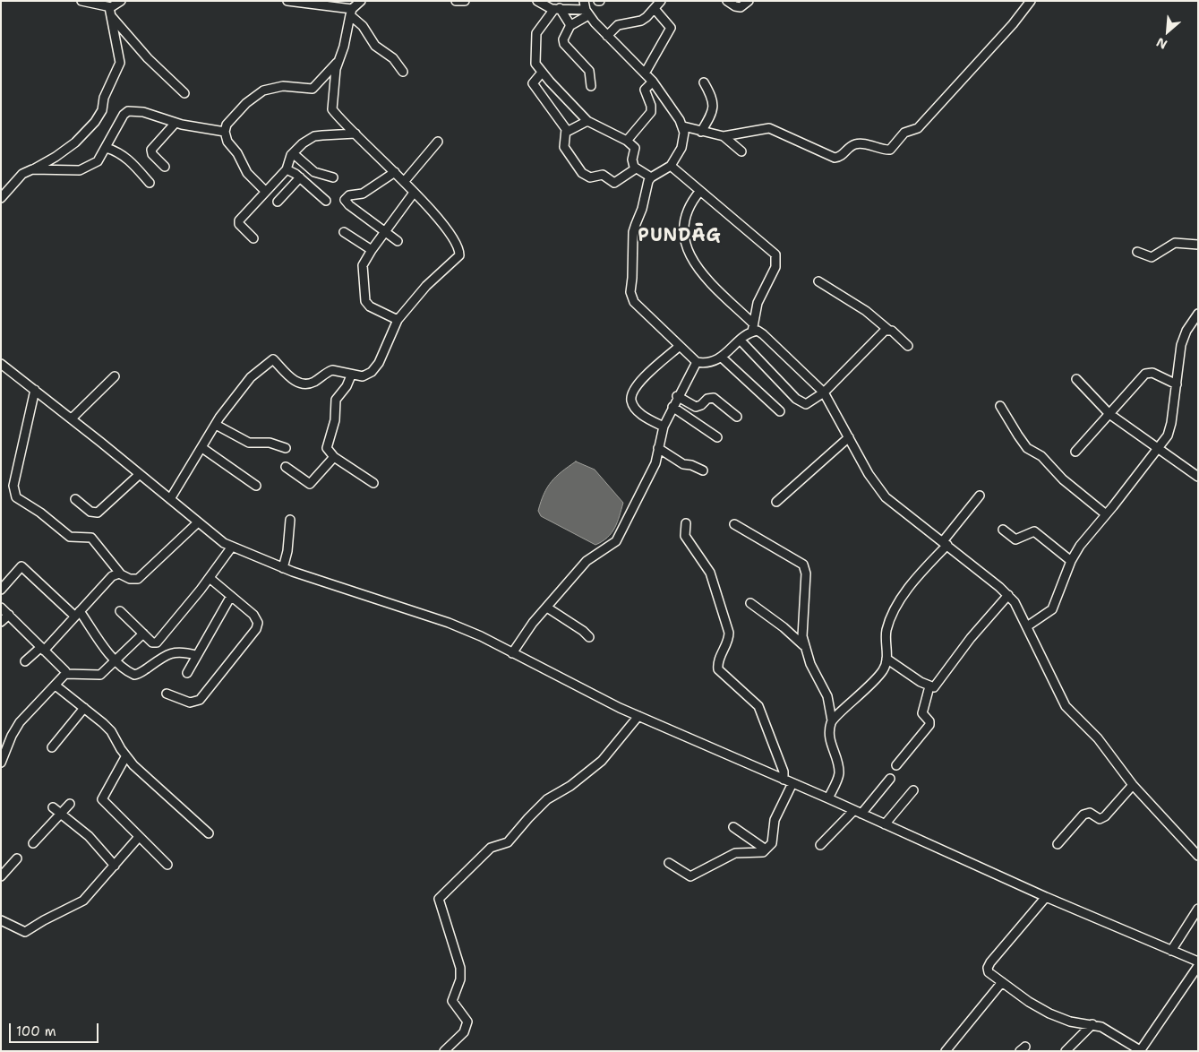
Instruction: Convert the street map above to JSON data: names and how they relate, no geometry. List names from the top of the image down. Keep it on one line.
{"districts":["PUNDĀG"],"scale_bar":"100 m","north":"bottom left"}
